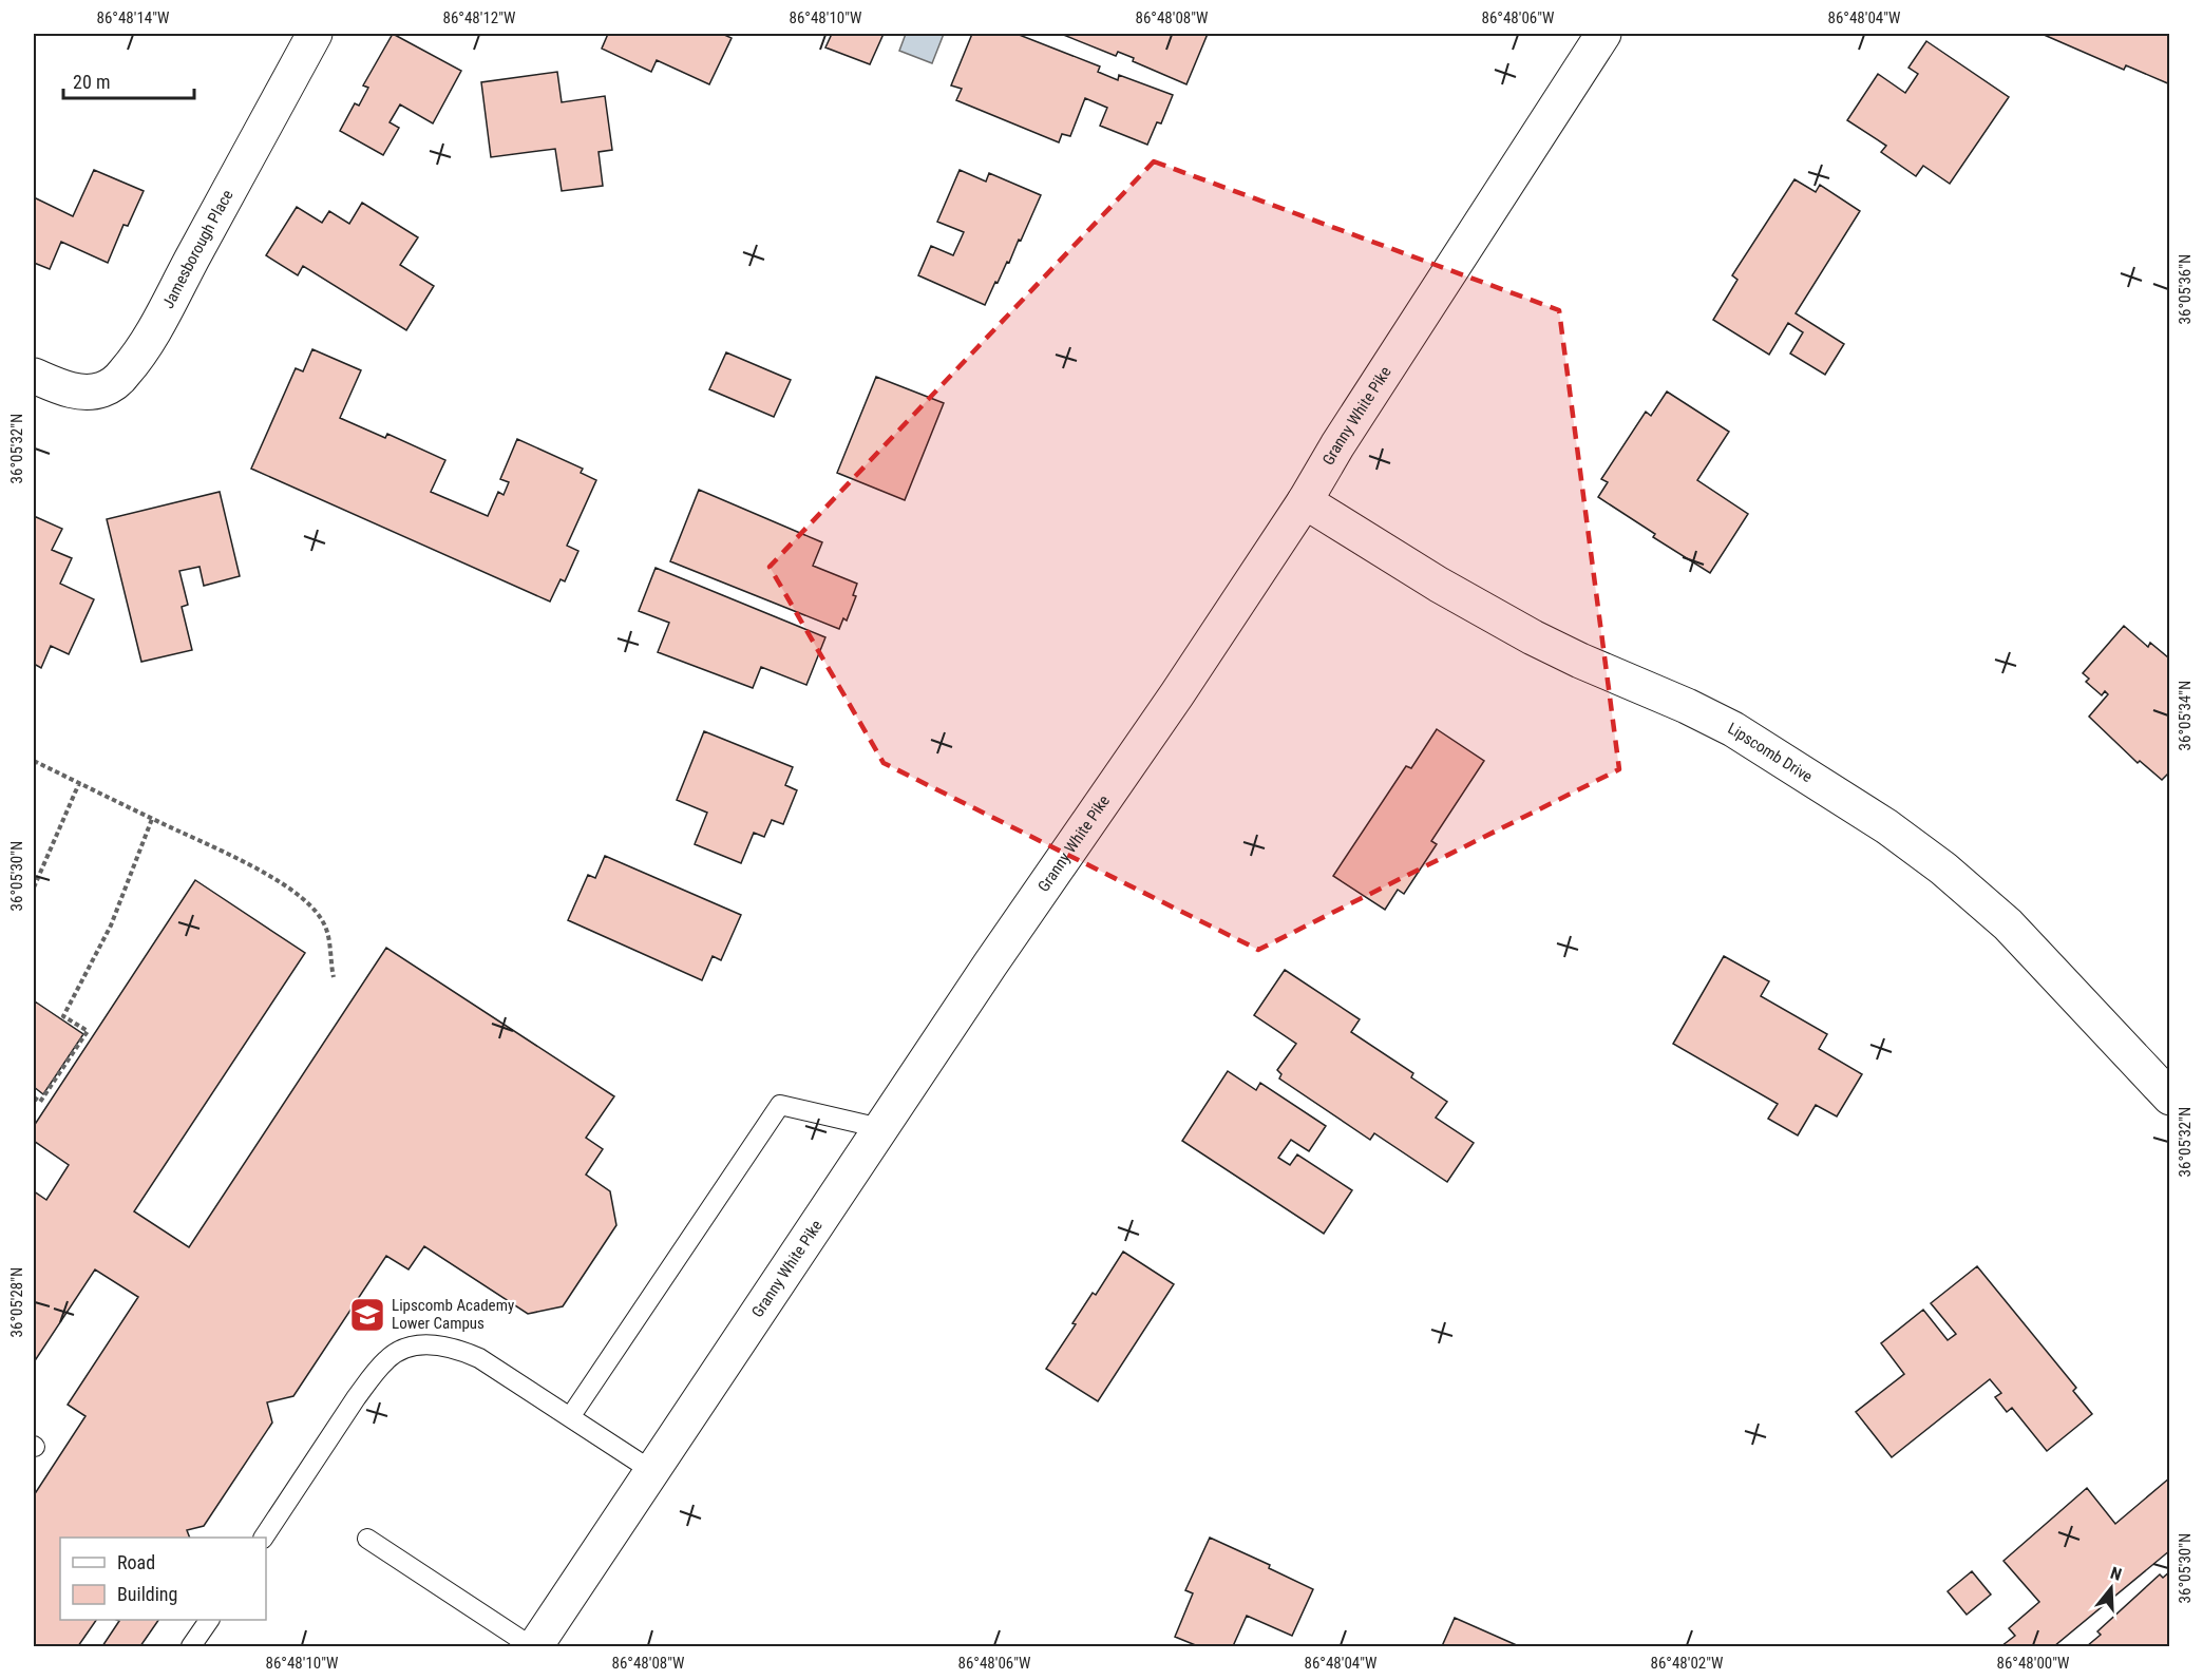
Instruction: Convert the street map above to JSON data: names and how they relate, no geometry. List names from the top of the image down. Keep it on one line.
{"streets":{"main road":["Jamesborough Place","Granny White Pike","Lipscomb Drive"]},"crossings":[["Granny White Pike","Lipscomb Drive"]],"places":{"school or university":["Lipscomb Academy Lower Campus"]},"legend":["Road","Building"],"scale_bar":"20 m","north":"top","coordinates":["86°48'14\"W","86°48'12\"W","86°48'10\"W","86°48'08\"W","86°48'06\"W","86°48'04\"W","36°05'36\"N","36°05'32\"N","36°05'34\"N","36°05'30\"N","36°05'28\"N","86°48'02\"W","86°48'00\"W"]}
